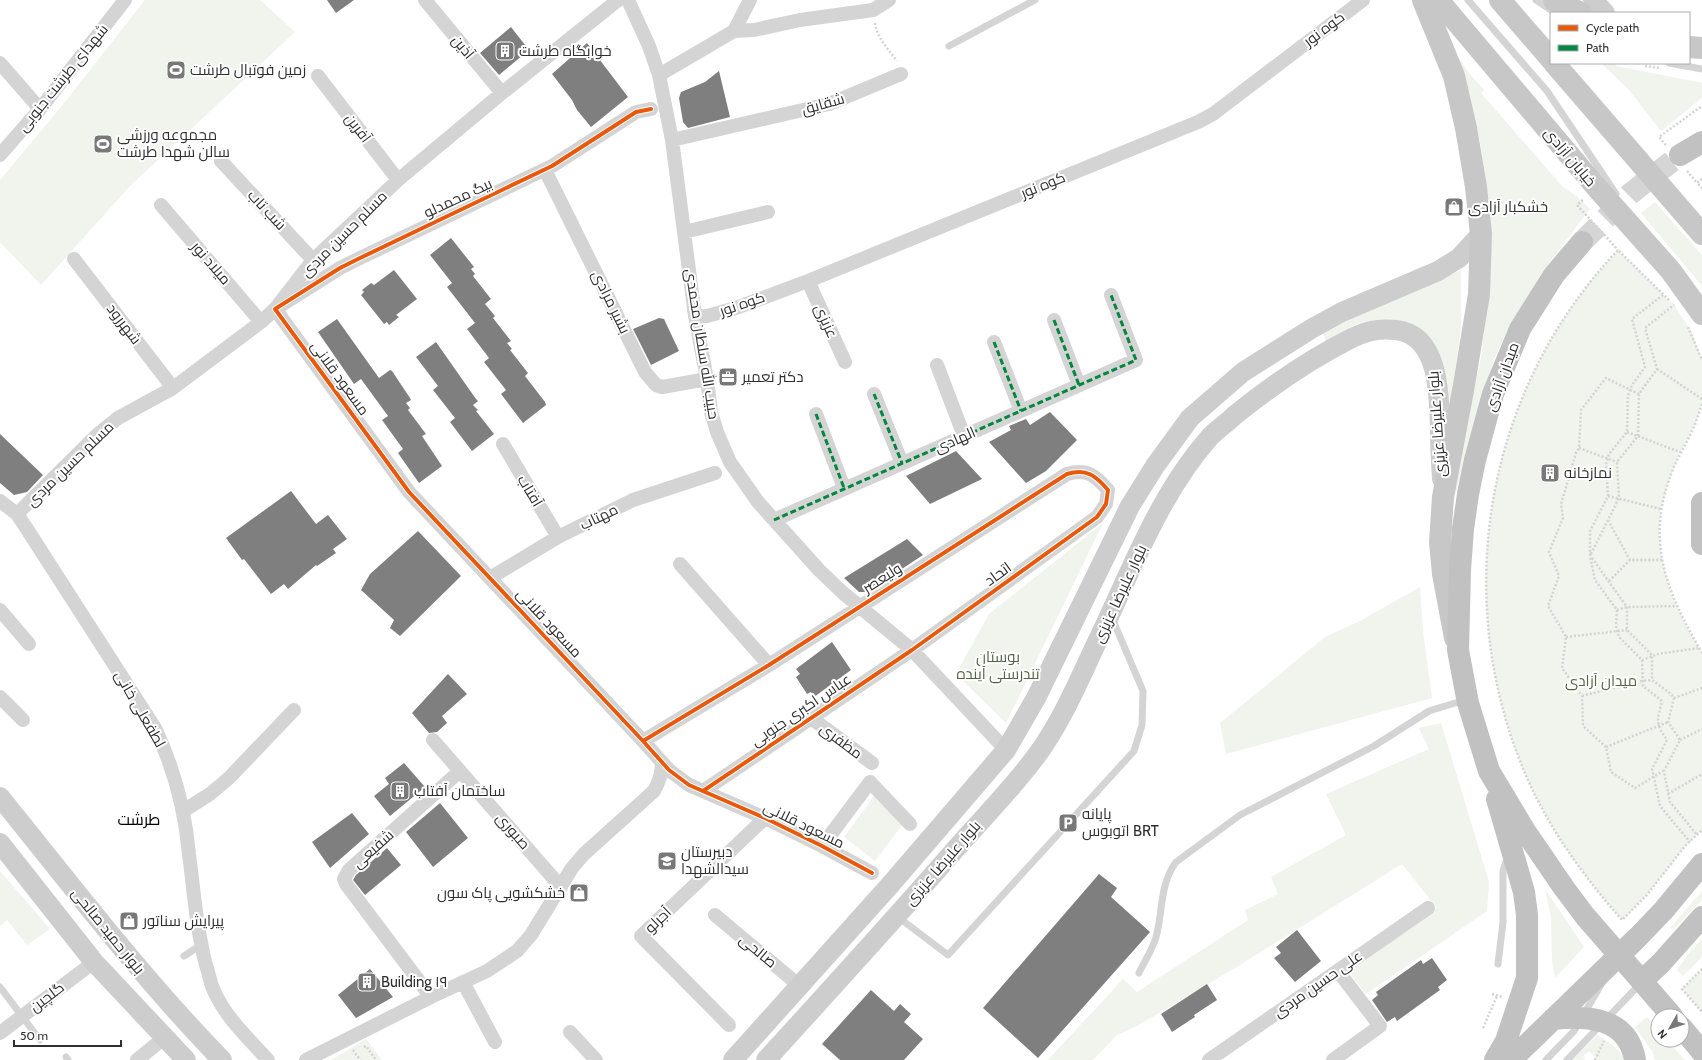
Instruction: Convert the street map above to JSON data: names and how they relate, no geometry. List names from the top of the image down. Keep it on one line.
{"streets":{"highway":["میدان آزادی"],"main road":["خیابان آزادی","بلوار علیرضا عزیزی","بلوار حمید صالحی"],"street":["کوه نور","آذین","شهدای طرشت جنوبی","شقایق","آفرین","بیگ محمدلو","شب تاب","مسلم حسین مردی","میلاد نور","بشیر مرادی","عزیزی","شهررود","حبیب الله سلطان محمدی","مسعود قلانی","الهادی","آفتاب","مهتاب","اتحاد","ولیعصر","لطفعلی خانی","عباس اکبری جنوبی","مظفری","صبوری","شفیعی","آجرلو","صالحی","علی حسین مردی","گلچین"]},"crossings":[["کوه نور","عزیزی"],["کوه نور","حبیب الله سلطان محمدی"],["آذین","مسلم حسین مردی"],["شقایق","حبیب الله سلطان محمدی"],["آفرین","مسلم حسین مردی"],["بیگ محمدلو","مسلم حسین مردی"],["بیگ محمدلو","بشیر مرادی"],["بیگ محمدلو","مسعود قلانی"],["شب تاب","مسلم حسین مردی"],["مسلم حسین مردی","میلاد نور"],["مسلم حسین مردی","شهررود"],["مسلم حسین مردی","مسعود قلانی"],["مسلم حسین مردی","لطفعلی خانی"],["بشیر مرادی","حبیب الله سلطان محمدی"],["حبیب الله سلطان محمدی","بلوار علیرضا عزیزی"],["حبیب الله سلطان محمدی","الهادی"],["حبیب الله سلطان محمدی","اتحاد"],["حبیب الله سلطان محمدی","ولیعصر"],["حبیب الله سلطان محمدی","عباس اکبری جنوبی"],["مسعود قلانی","مهتاب"],["مسعود قلانی","ولیعصر"],["مسعود قلانی","عباس اکبری جنوبی"],["مسعود قلانی","آجرلو"],["بلوار علیرضا عزیزی","صالحی"],["آفتاب","مهتاب"],["اتحاد","ولیعصر"],["اتحاد","عباس اکبری جنوبی"],["عباس اکبری جنوبی","مظفری"],["صبوری","شفیعی"],["بلوار حمید صالحی","گلچین"]],"districts":["طرشت"],"parks":["بوستان تندرستی آینده","میدان آزادی"],"places":{"building":["خوابگاه طرشت","نمازخانه","ساختمان آفتاب","Building ۱۹"],"sports":["زمین فوتبال طرشت","مجموعه ورزشی سالن شهدا طرشت"],"shop":["خشکبار آزادی","خشکشویی پاک سون","پیرایش سناتور"],"office":["دکتر تعمیر"],"parking":["پایانه اتوبوس BRT"],"school or university":["دبيرستان سیدالشهدا"]},"legend":["Cycle path","Path"],"scale_bar":"50 m","north":"bottom left"}
